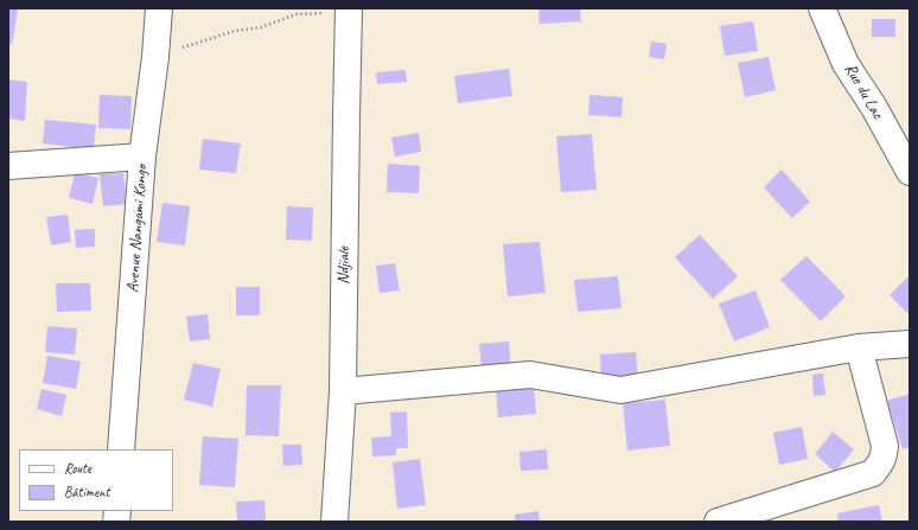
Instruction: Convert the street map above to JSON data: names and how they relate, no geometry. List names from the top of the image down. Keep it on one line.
{"streets":{"street":["Rue du Lac","Avenue Nangami Kongo","Ndjiale"]},"legend":["Route","Bâtiment"]}
